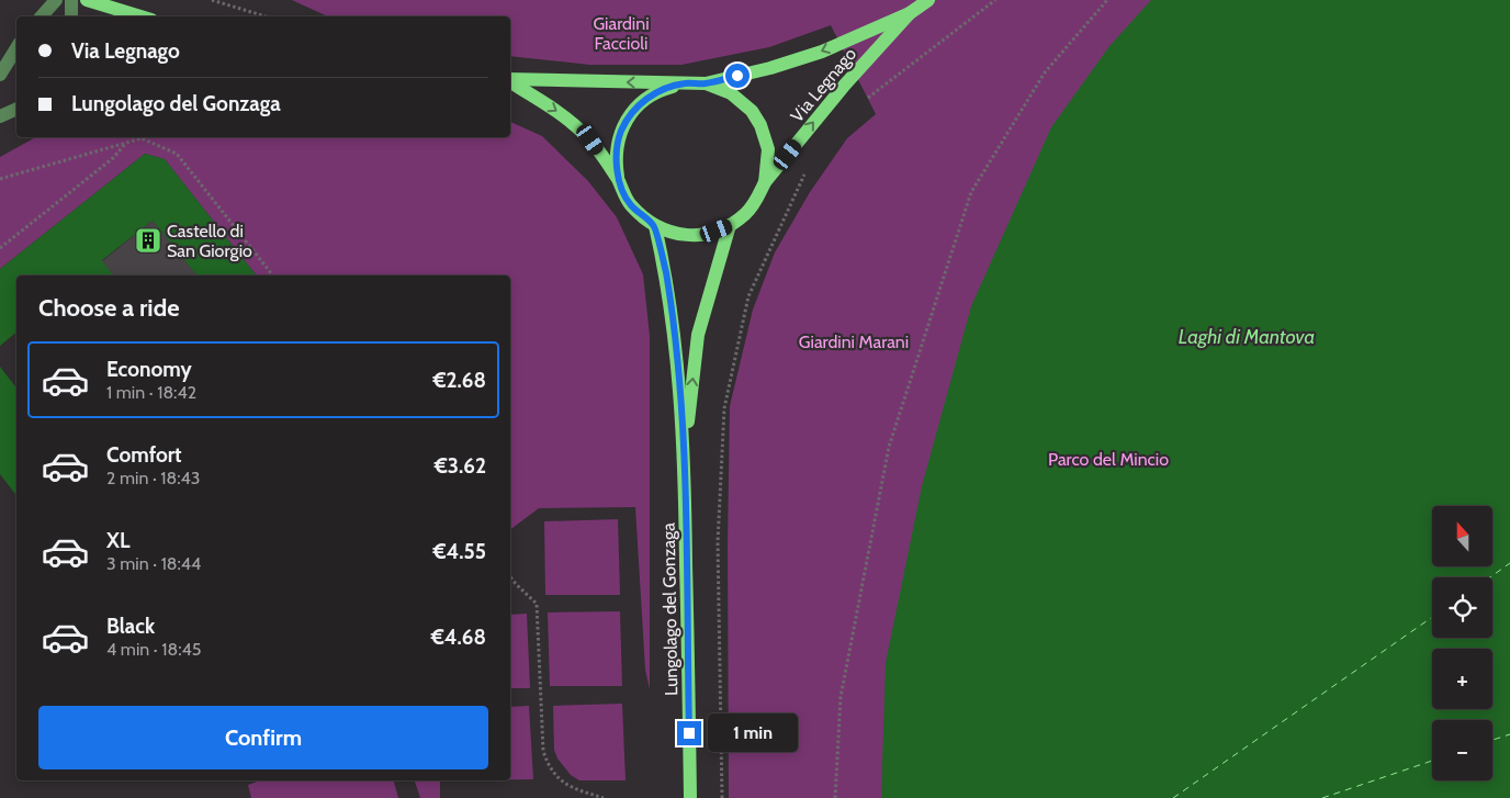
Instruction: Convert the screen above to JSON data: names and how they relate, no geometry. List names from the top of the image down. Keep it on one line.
{"streets":{"main road":["Via Legnago","Lungolago del Gonzaga"]},"crossings":[["Via Legnago","Lungolago del Gonzaga"]],"water":["Laghi di Mantova"],"parks":["Giardini Faccioli","Giardini Marani","Parco del Mincio"],"places":{"building":["Castello di San Giorgio"]},"north":"top","page":{"banner":["Via Legnago","Lungolago del Gonzaga"],"heading":"Choose a ride","list":[{"name":"Economy","note":"1 min · 18:42","value":"€2.68"},{"name":"Comfort","note":"2 min · 18:43","value":"€3.62"},{"name":"XL","note":"3 min · 18:44","value":"€4.55"},{"name":"Black","note":"4 min · 18:45","value":"€4.68"}],"map_buttons":["+","−"],"buttons":"Confirm","bubble":"1 min"}}
